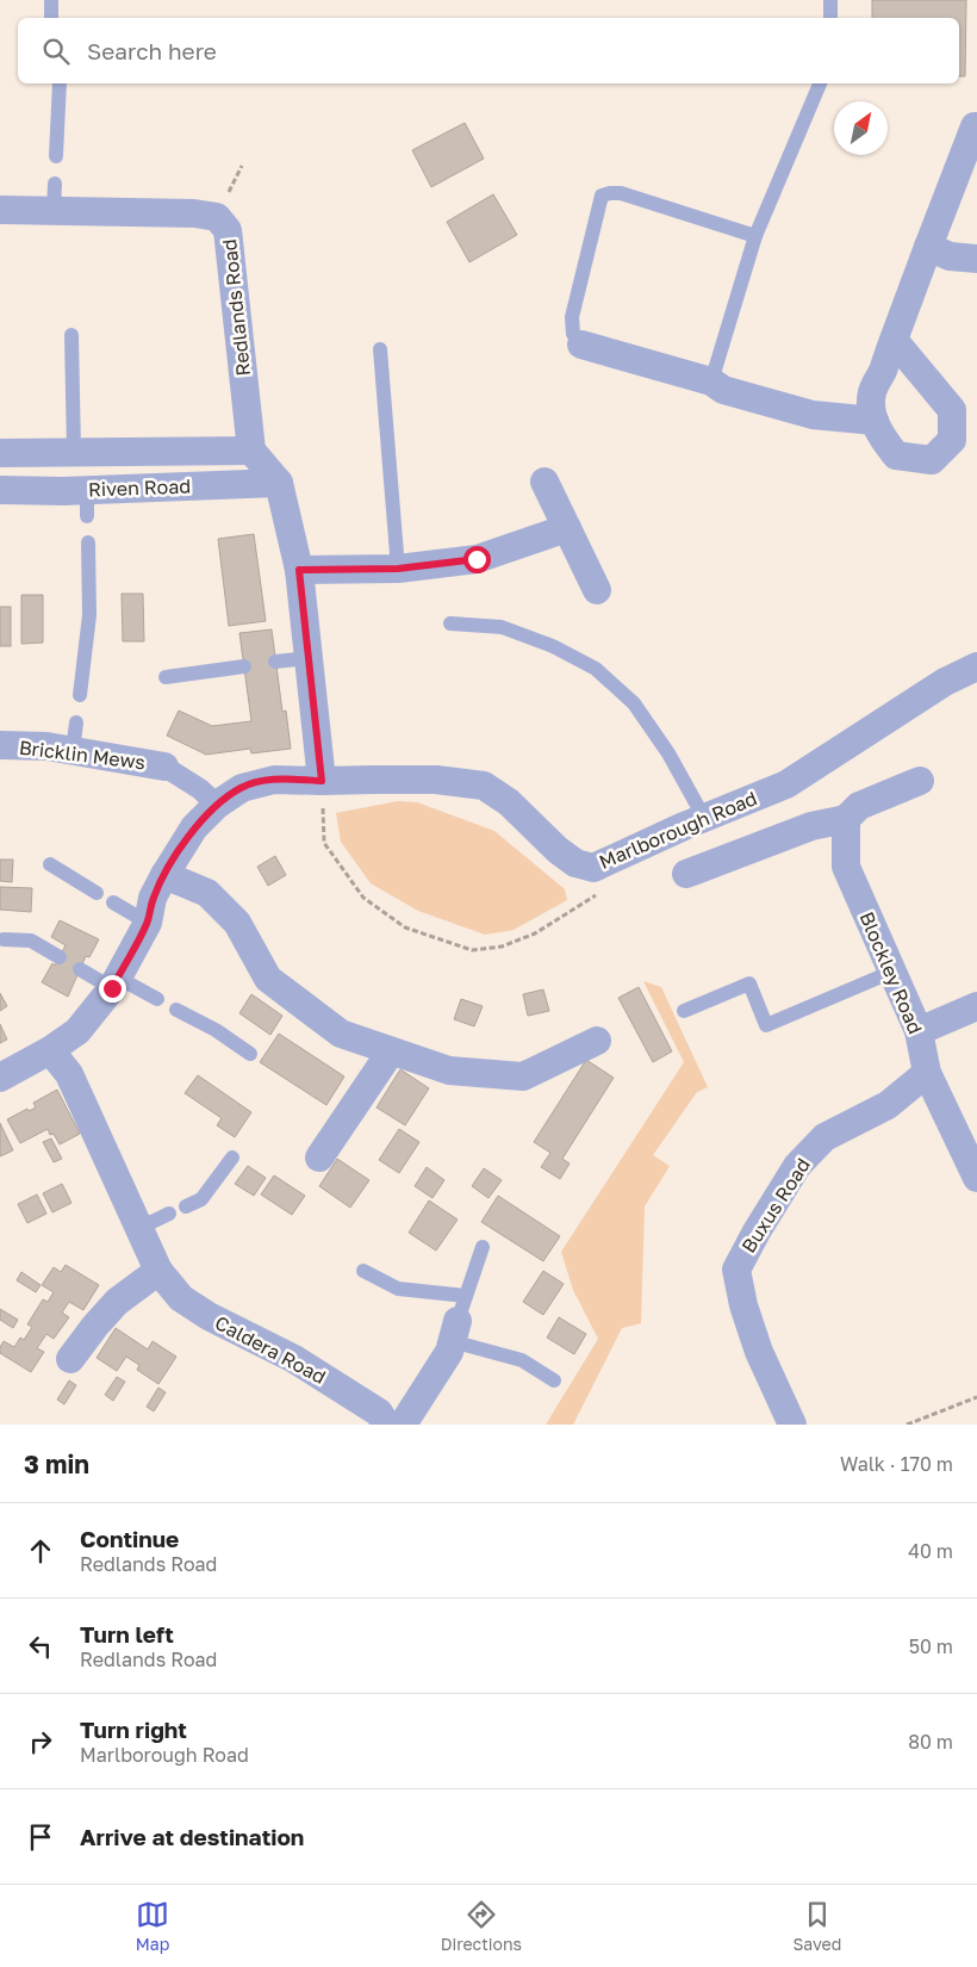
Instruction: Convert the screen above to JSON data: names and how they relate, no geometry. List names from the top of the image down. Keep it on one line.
{"streets":{"street":["Redlands Road","Riven Road","Bricklin Mews","Marlborough Road","Blockley Road","Buxus Road","Caldera Road"]},"crossings":[["Redlands Road","Riven Road"],["Marlborough Road","Caldera Road"],["Blockley Road","Buxus Road"]],"north":"top right","page":{"search":"Search here","heading":["3 min","Walk · 170 m"],"list":[["Continue","Redlands Road","40 m"],["Turn left","Redlands Road","50 m"],["Turn right","Marlborough Road","80 m"],"Arrive at destination"],"nav":["Map","Directions","Saved"]}}
